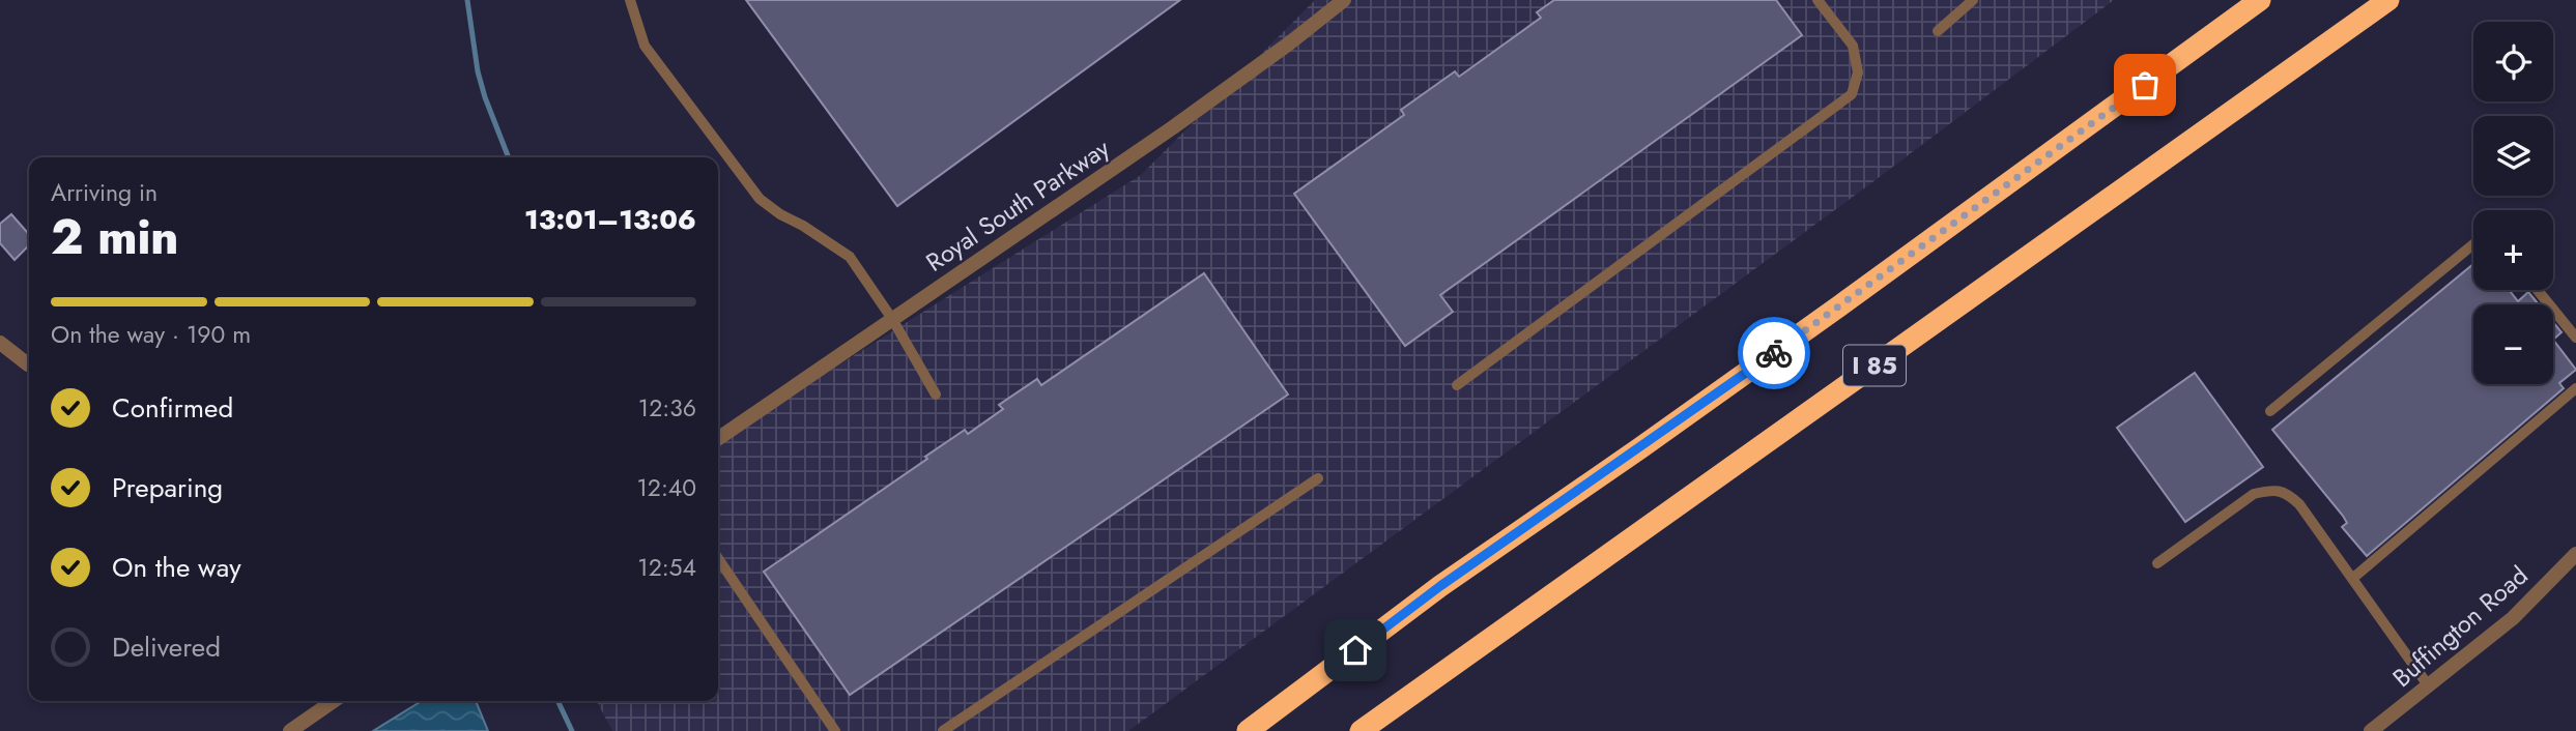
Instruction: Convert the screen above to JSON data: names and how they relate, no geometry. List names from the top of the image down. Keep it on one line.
{"streets":{"highway":["I 85"],"street":["Royal South Parkway","Buffington Road"]},"page":{"map_buttons":["+","−"],"heading":["2 min","Arriving in","13:01–13:06"],"bar":"On the way · 190 m","list":[["Confirmed","12:36"],["Preparing","12:40"],["On the way","12:54"],"Delivered"]}}
